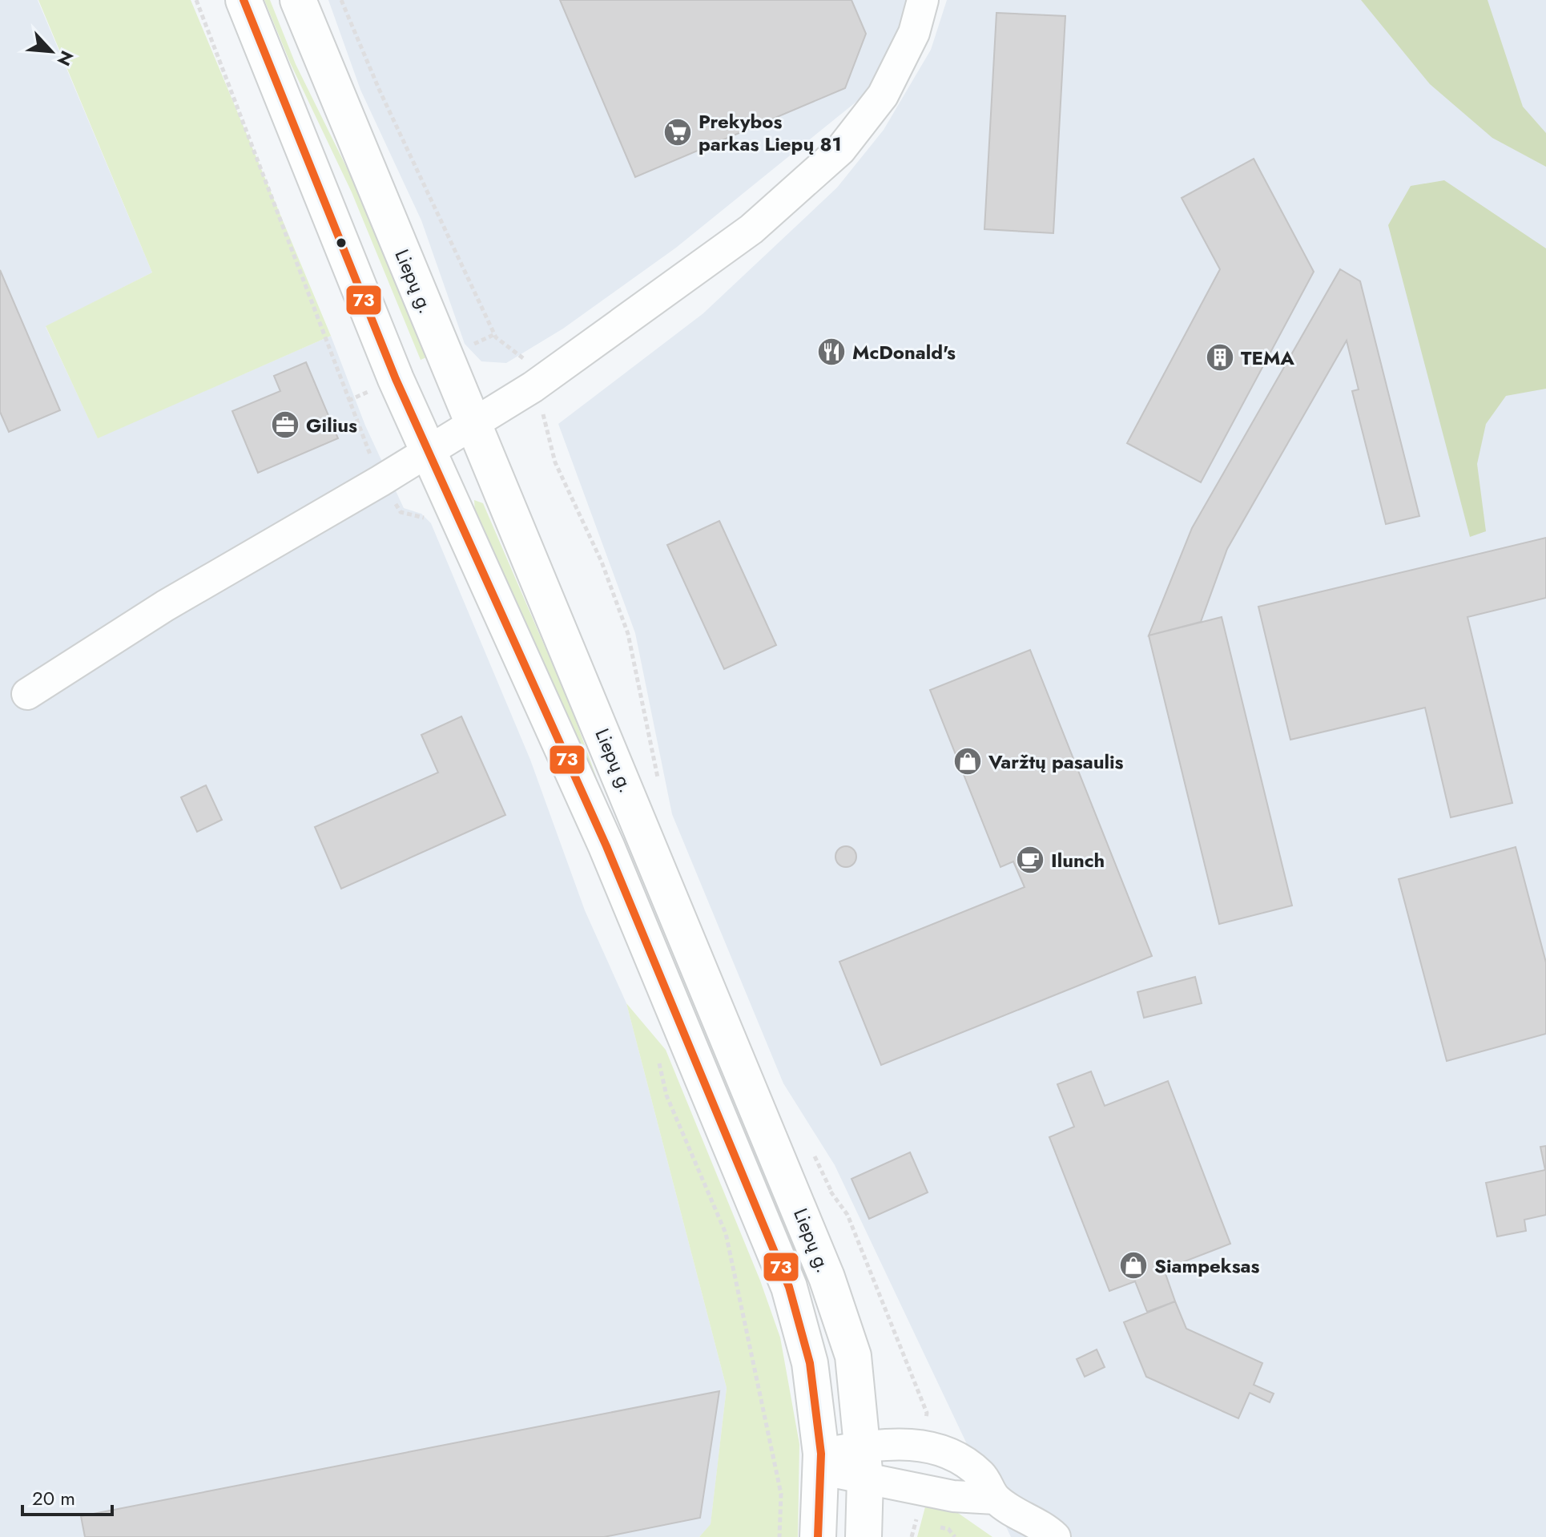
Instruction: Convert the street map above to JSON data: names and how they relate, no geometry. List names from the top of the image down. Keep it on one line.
{"streets":{"main road":["Liepų g."]},"places":{"supermarket":["Prekybos parkas Liepų 81"],"restaurant":["McDonald's"],"building":["TEMA"],"office":["Gilius"],"shop":["Varžtų pasaulis","Siampeksas"],"cafe":["Ilunch"]},"lines":["transit line 73"],"scale_bar":"20 m","north":"bottom right"}
